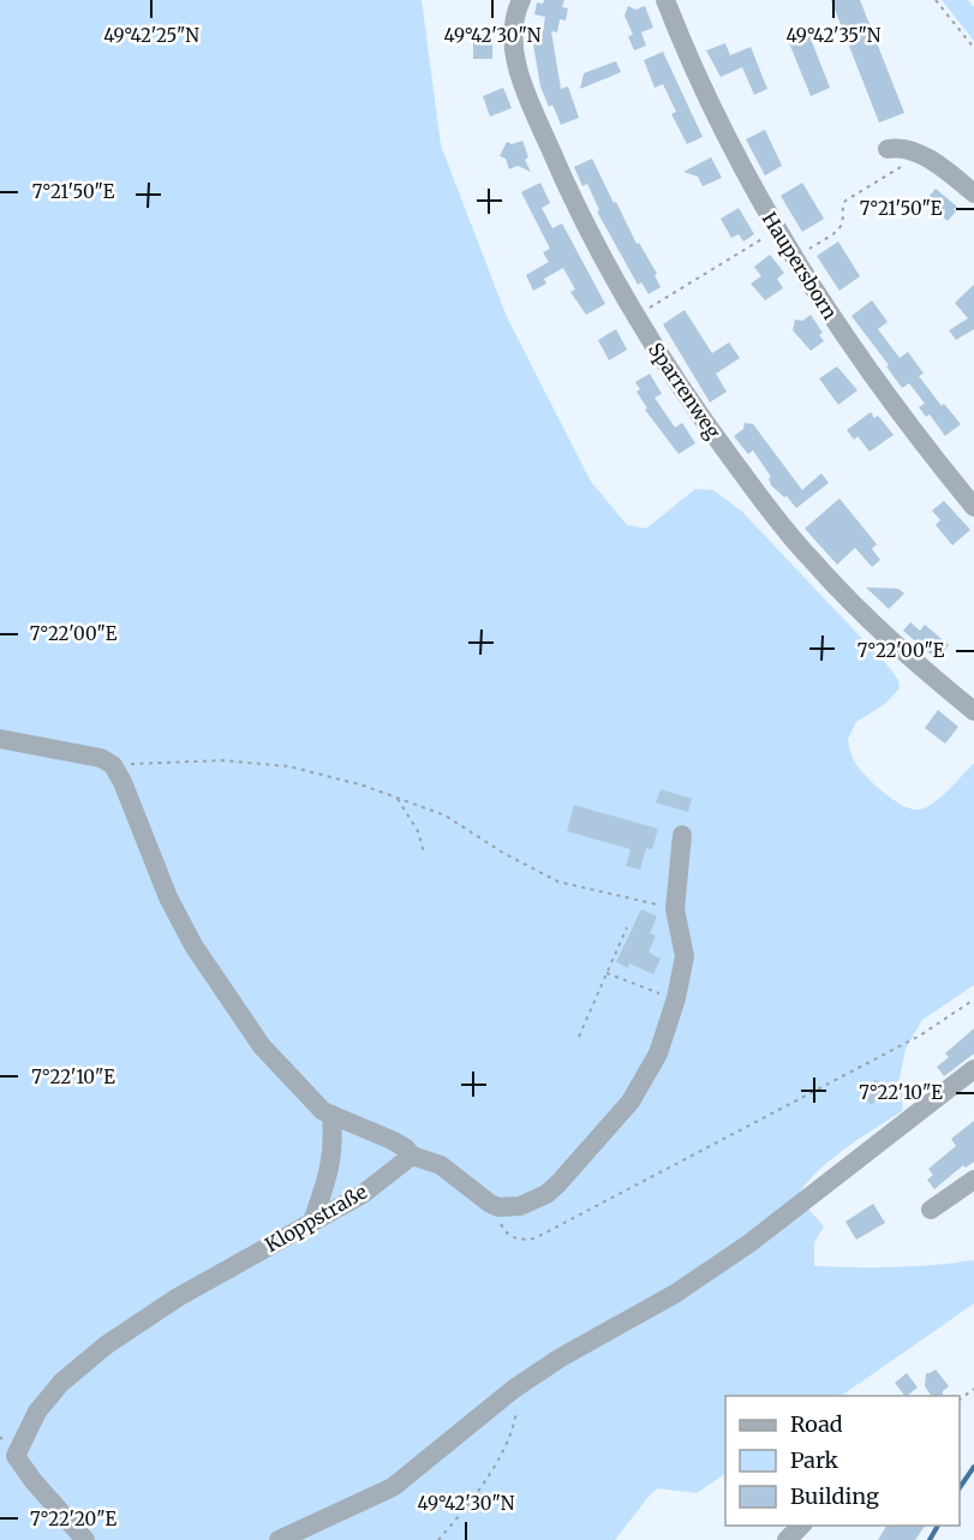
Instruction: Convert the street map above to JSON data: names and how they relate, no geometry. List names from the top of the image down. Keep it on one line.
{"streets":{"street":["Haupersborn","Sparrenweg","Kloppstraße"]},"legend":["Road","Park","Building"],"coordinates":["49°42'25\"N","49°42'30\"N","49°42'35\"N","7°21'50\"E","7°22'00\"E","7°22'10\"E","7°22'20\"E"]}
